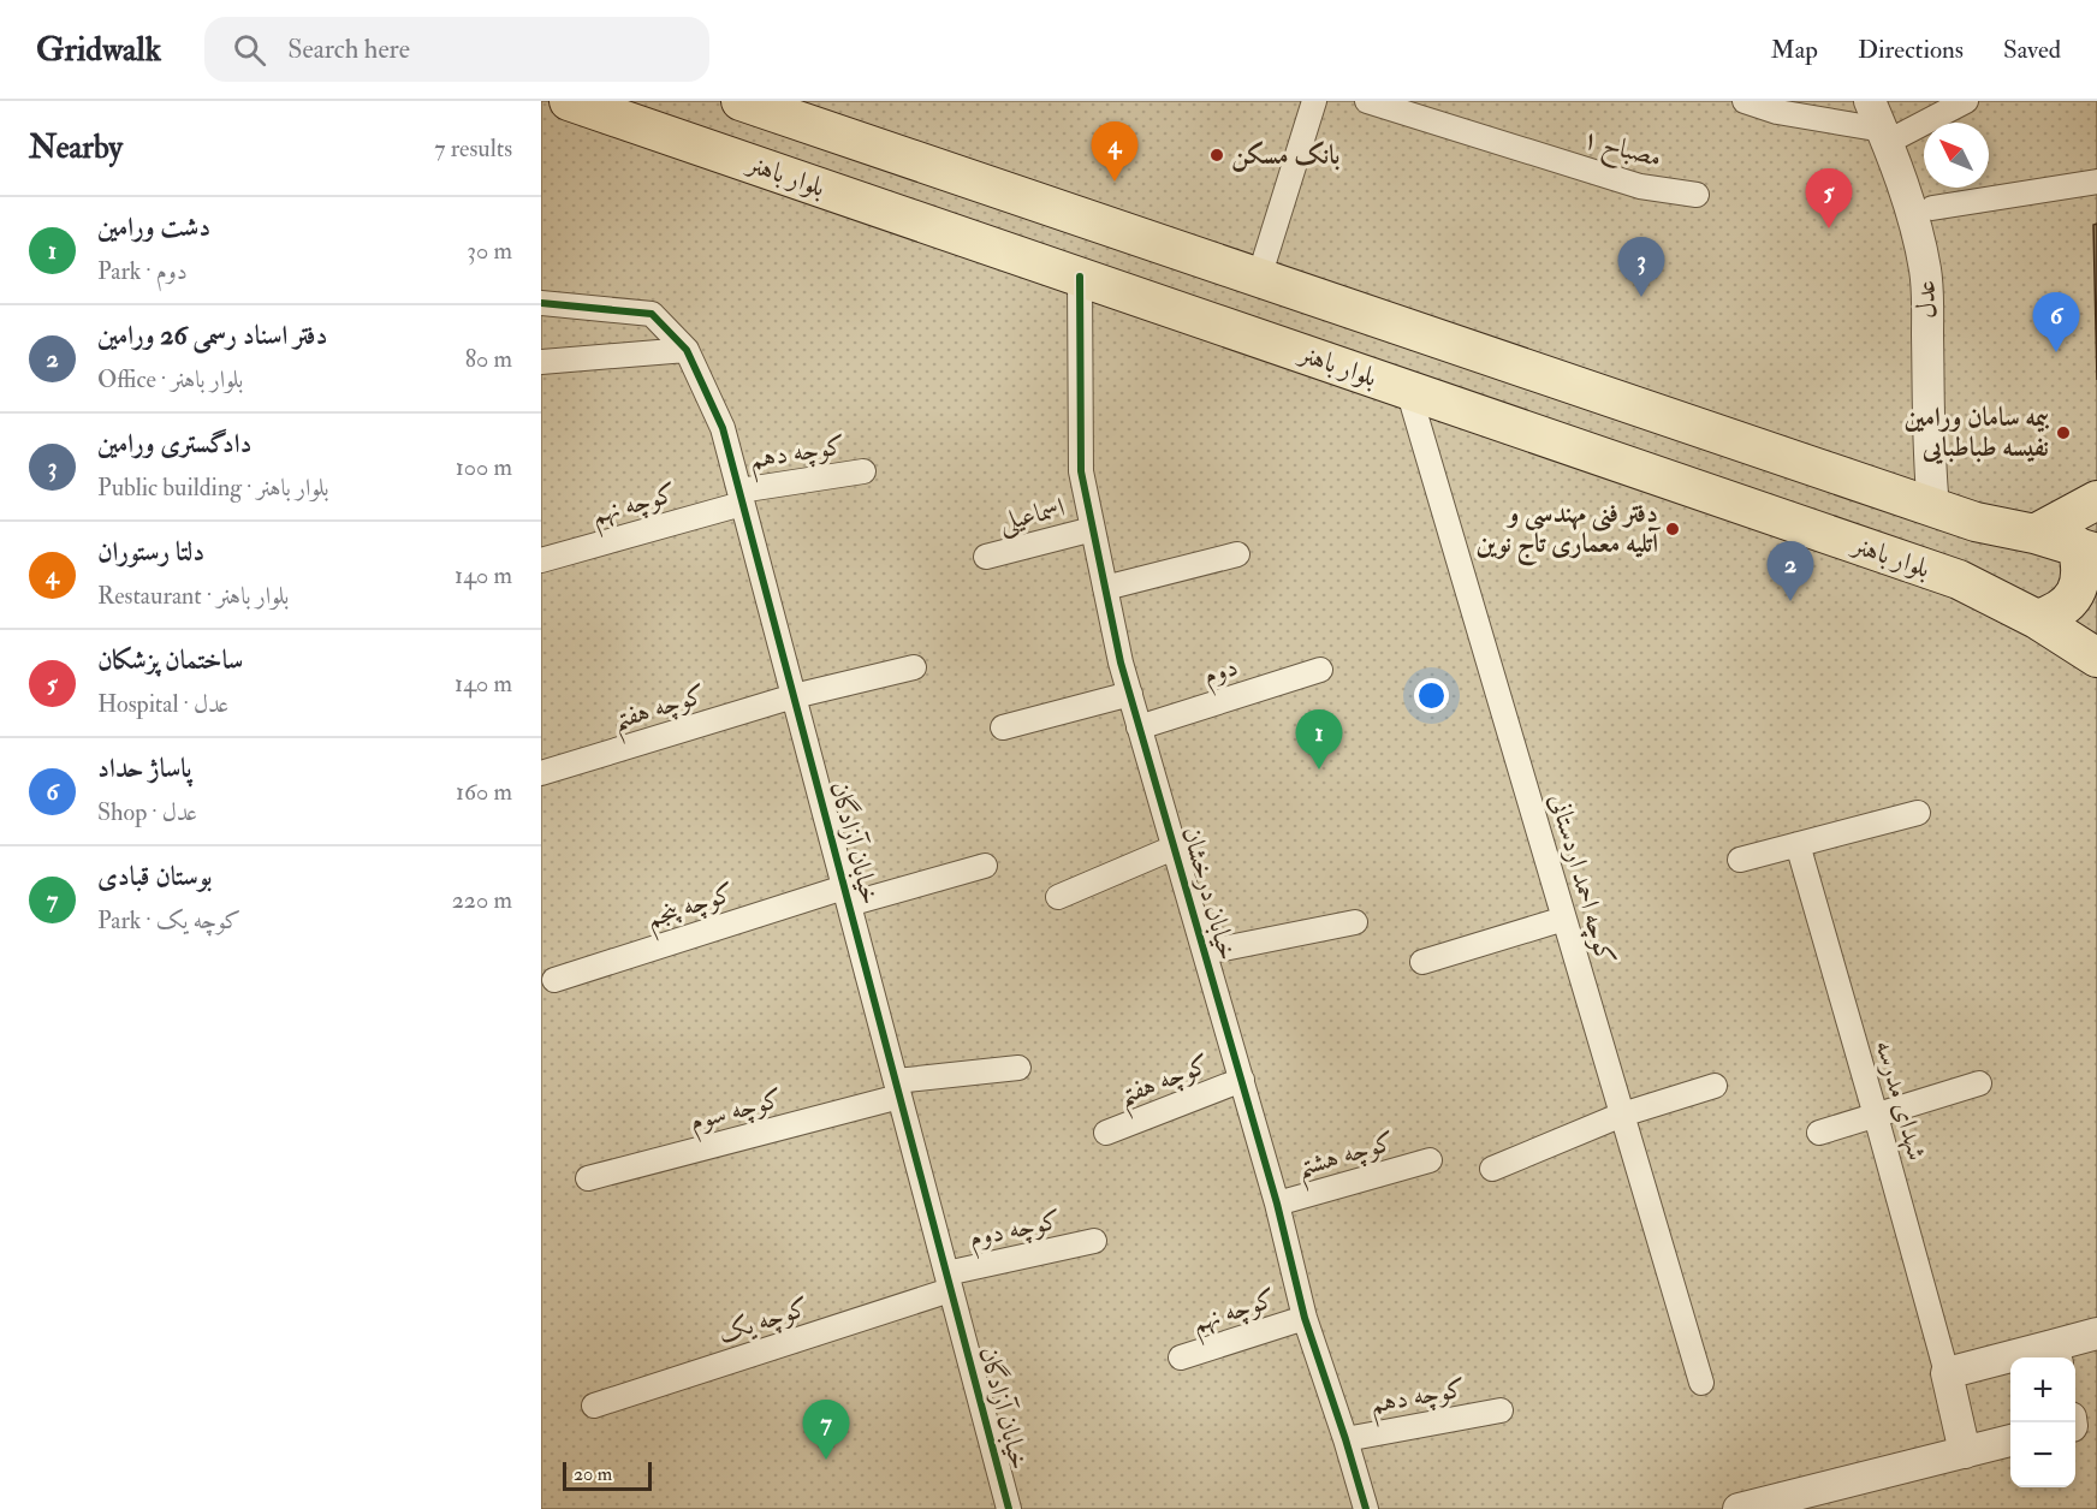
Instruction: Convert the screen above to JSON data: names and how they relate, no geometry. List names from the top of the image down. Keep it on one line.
{"streets":{"main road":["بلوار باهنر"],"street":["مصباح ۱","عدل","کوچه دهم","کوچه نهم","اسماعیلی","دوم","کوچه هفتم","خیابان آزادگان","کوچه احمد اردستانی","خیابان درخشان","کوچه پنجم","شهدای مدرسه","کوچه سوم","کوچه هشتم","کوچه دوم","کوچه یک"]},"crossings":[["بلوار باهنر","عدل"],["بلوار باهنر","کوچه احمد اردستانی"],["بلوار باهنر","خیابان درخشان"],["کوچه دهم","کوچه نهم"],["کوچه دهم","خیابان آزادگان"],["کوچه دهم","خیابان درخشان"],["کوچه نهم","خیابان آزادگان"],["کوچه نهم","خیابان درخشان"],["اسماعیلی","خیابان درخشان"],["دوم","خیابان درخشان"],["کوچه هفتم","خیابان آزادگان"],["کوچه هفتم","خیابان درخشان"],["خیابان آزادگان","کوچه پنجم"],["خیابان آزادگان","کوچه سوم"],["خیابان آزادگان","کوچه دوم"],["خیابان آزادگان","کوچه یک"],["خیابان درخشان","کوچه هشتم"],["کوچه دوم","کوچه یک"]],"places":["بانک مسکن","بیمه سامان ورامین نفیسه طباطبایی","دفتر فنی مهندسی و آتلیه معماری تاج نوین"],"scale_bar":"20 m","north":"top left","page":{"header":"Gridwalk","search":"Search here","nav":["Map","Directions","Saved"],"heading":["Nearby","7 results"],"pins":["4","5","3","6","2","1","7"],"list":[{"mark":"1","name":"دشت ورامین","note":"Park · دوم","value":"30 m"},{"mark":"2","name":"دفتر اسناد رسمی 26 ورامین","note":"Office · بلوار باهنر","value":"80 m"},{"mark":"3","name":"دادگستری ورامین","note":"Public building · بلوار باهنر","value":"100 m"},{"mark":"4","name":"دلتا رستوران","note":"Restaurant · بلوار باهنر","value":"140 m"},{"mark":"5","name":"ساختمان پزشکان","note":"Hospital · عدل","value":"140 m"},{"mark":"6","name":"پاساژ حداد","note":"Shop · عدل","value":"160 m"},{"mark":"7","name":"بوستان قبادی","note":"Park · کوچه یک","value":"220 m"}],"map_buttons":["+","−"],"scale":"20 m"}}
